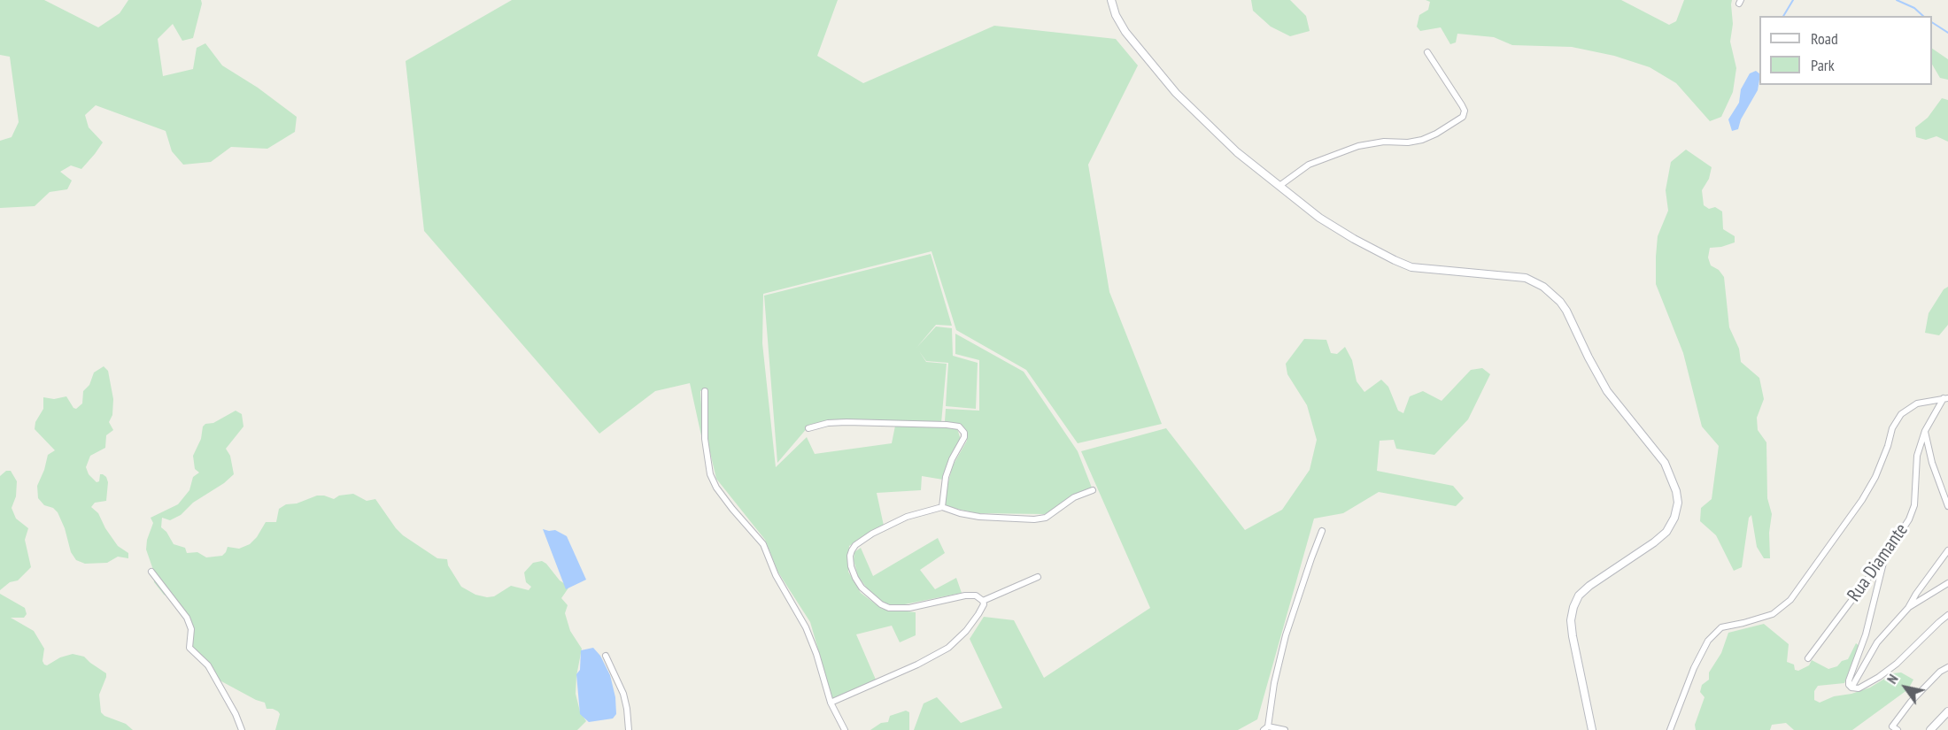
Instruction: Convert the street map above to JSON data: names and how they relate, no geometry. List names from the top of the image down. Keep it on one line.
{"streets":{"street":["Rua Diamante"]},"legend":["Road","Park"],"north":"top left"}
